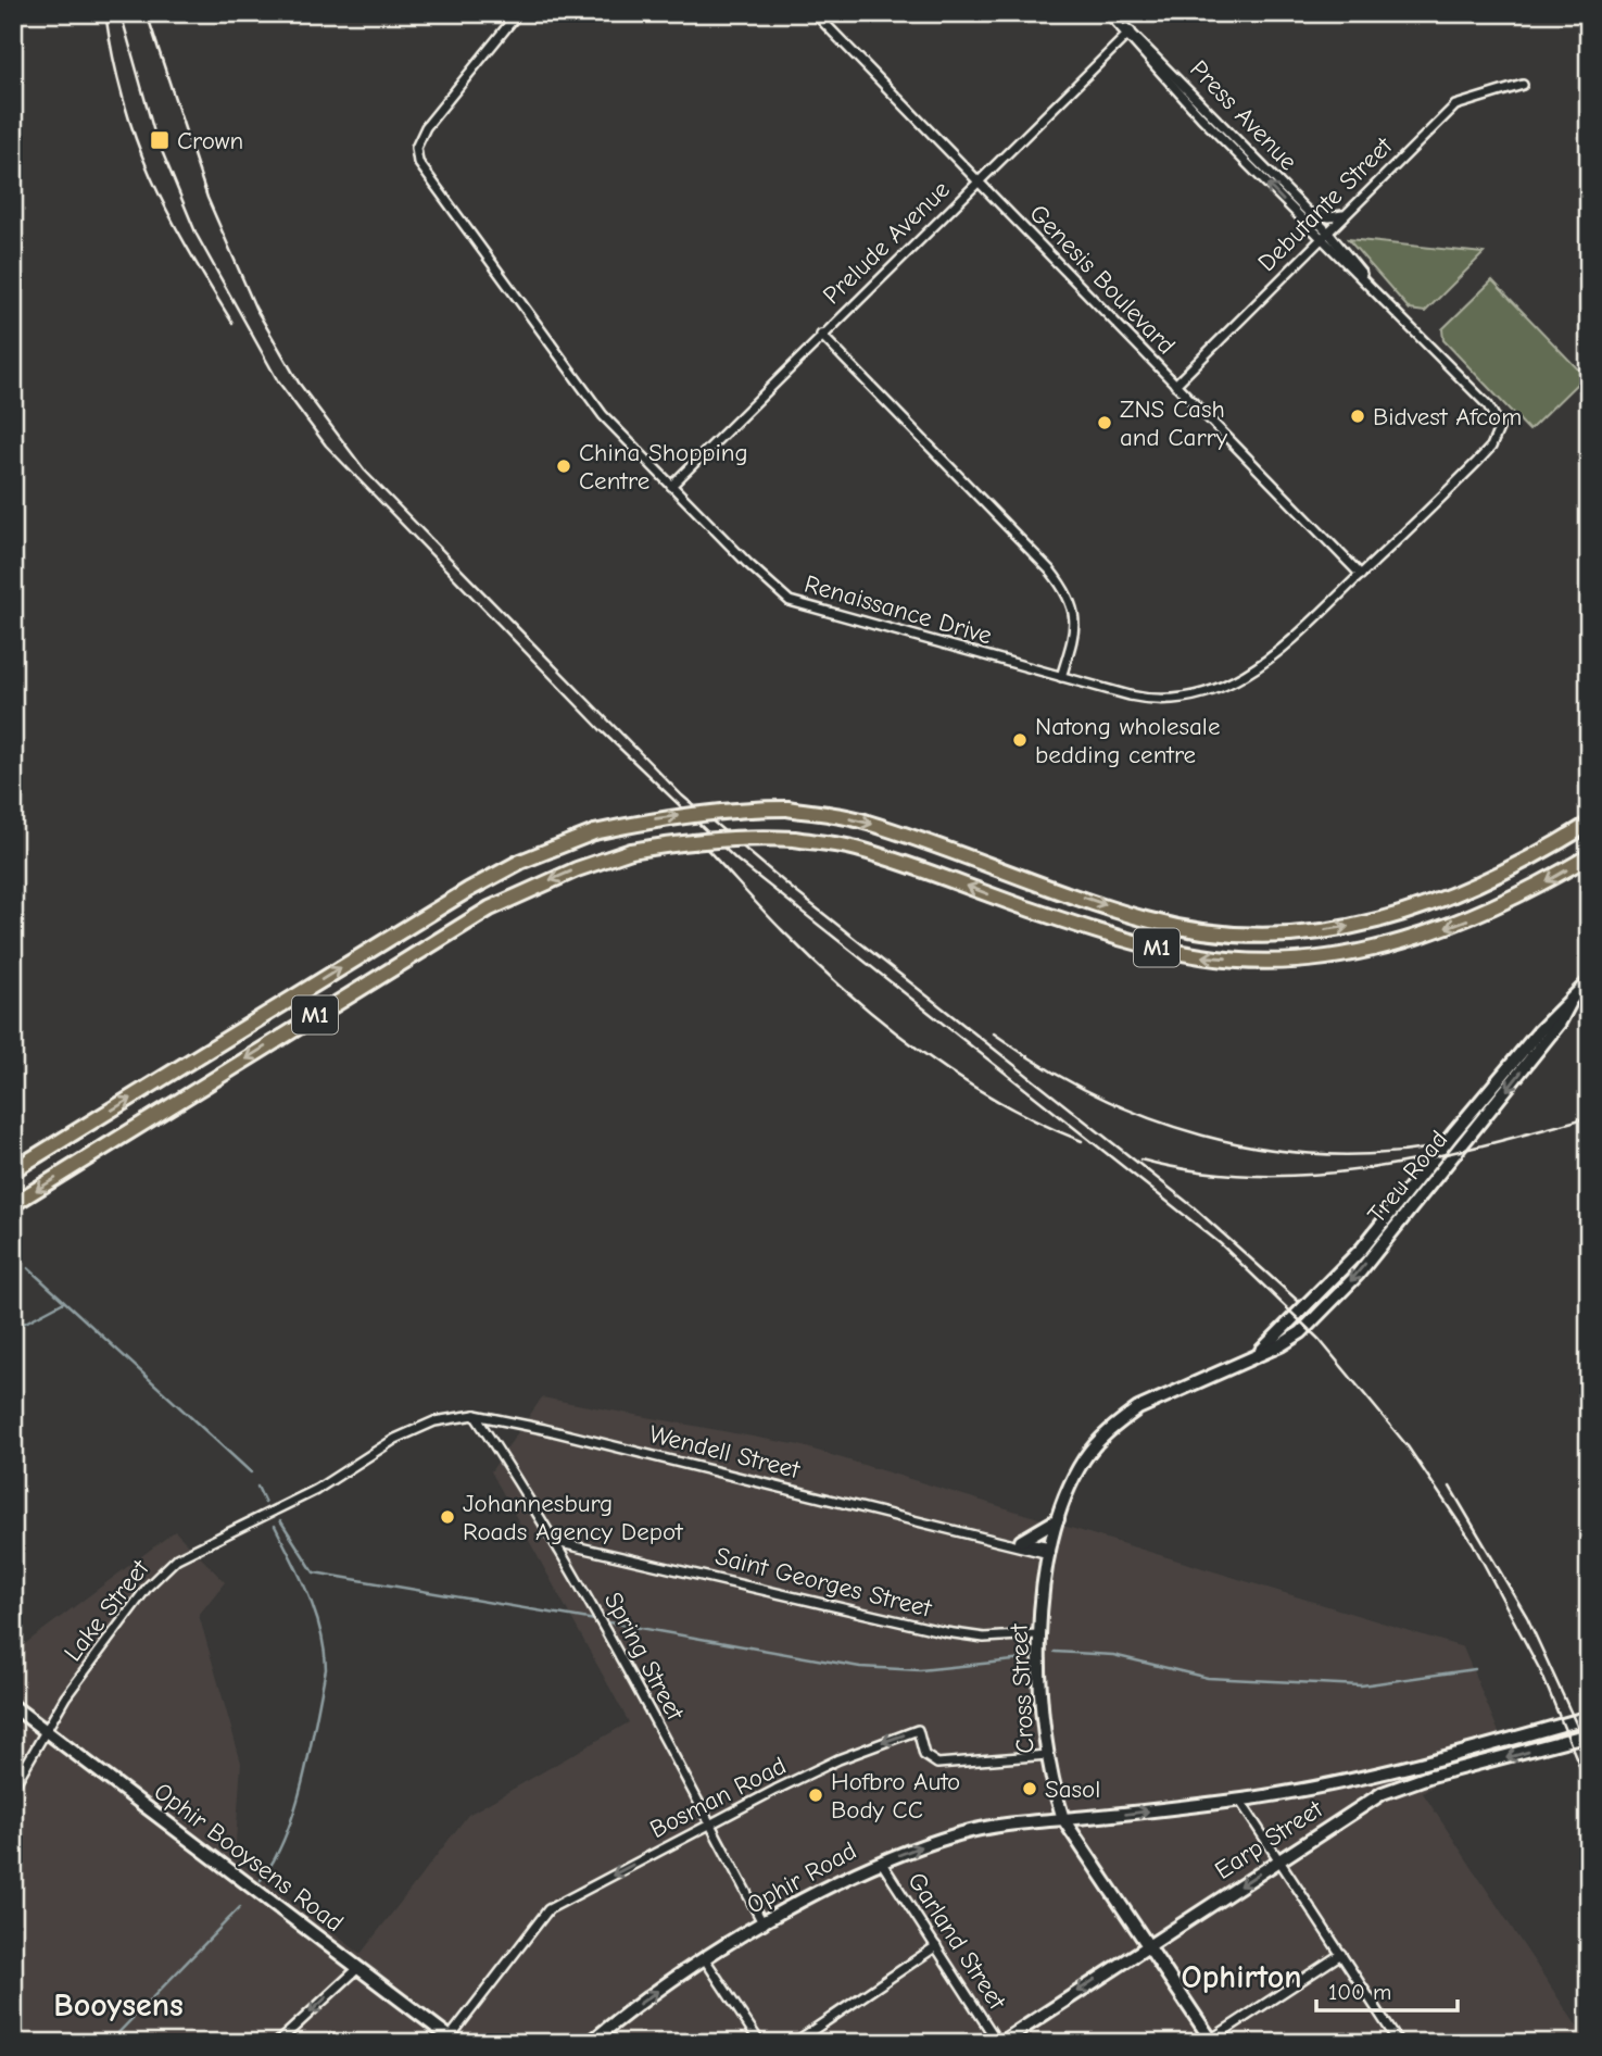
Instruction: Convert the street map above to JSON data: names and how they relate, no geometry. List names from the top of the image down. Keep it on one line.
{"streets":{"highway":["M1"],"street":["Press Avenue","Debutante Street","Prelude Avenue","Genesis Boulevard","Renaissance Drive","Treu Road","Wendell Street","Saint Georges Street","Lake Street","Spring Street","Cross Street","Bosman Road","Earp Street","Ophir Booysens Road","Ophir Road","Garland Street"]},"crossings":[["Press Avenue","Debutante Street"],["Press Avenue","Prelude Avenue"],["Press Avenue","Renaissance Drive"],["Debutante Street","Genesis Boulevard"],["Prelude Avenue","Genesis Boulevard"],["Prelude Avenue","Renaissance Drive"],["Genesis Boulevard","Renaissance Drive"],["Treu Road","Wendell Street"],["Treu Road","Cross Street"],["Wendell Street","Lake Street"],["Wendell Street","Spring Street"],["Wendell Street","Cross Street"],["Saint Georges Street","Spring Street"],["Saint Georges Street","Cross Street"],["Lake Street","Spring Street"],["Lake Street","Ophir Booysens Road"],["Spring Street","Bosman Road"],["Spring Street","Ophir Road"],["Cross Street","Bosman Road"],["Cross Street","Ophir Road"],["Bosman Road","Ophir Booysens Road"],["Earp Street","Garland Street"],["Ophir Road","Garland Street"]],"one_way":["Bosman Road","Ophir Road"],"districts":["Ophirton","Booysens"],"places":{"transit":["Crown"],"other":["Bidvest Afcom","ZNS Cash and Carry","China Shopping Centre","Natong wholesale bedding centre","Johannesburg Roads Agency Depot","Sasol","Hofbro Auto Body CC"]},"scale_bar":"100 m"}
